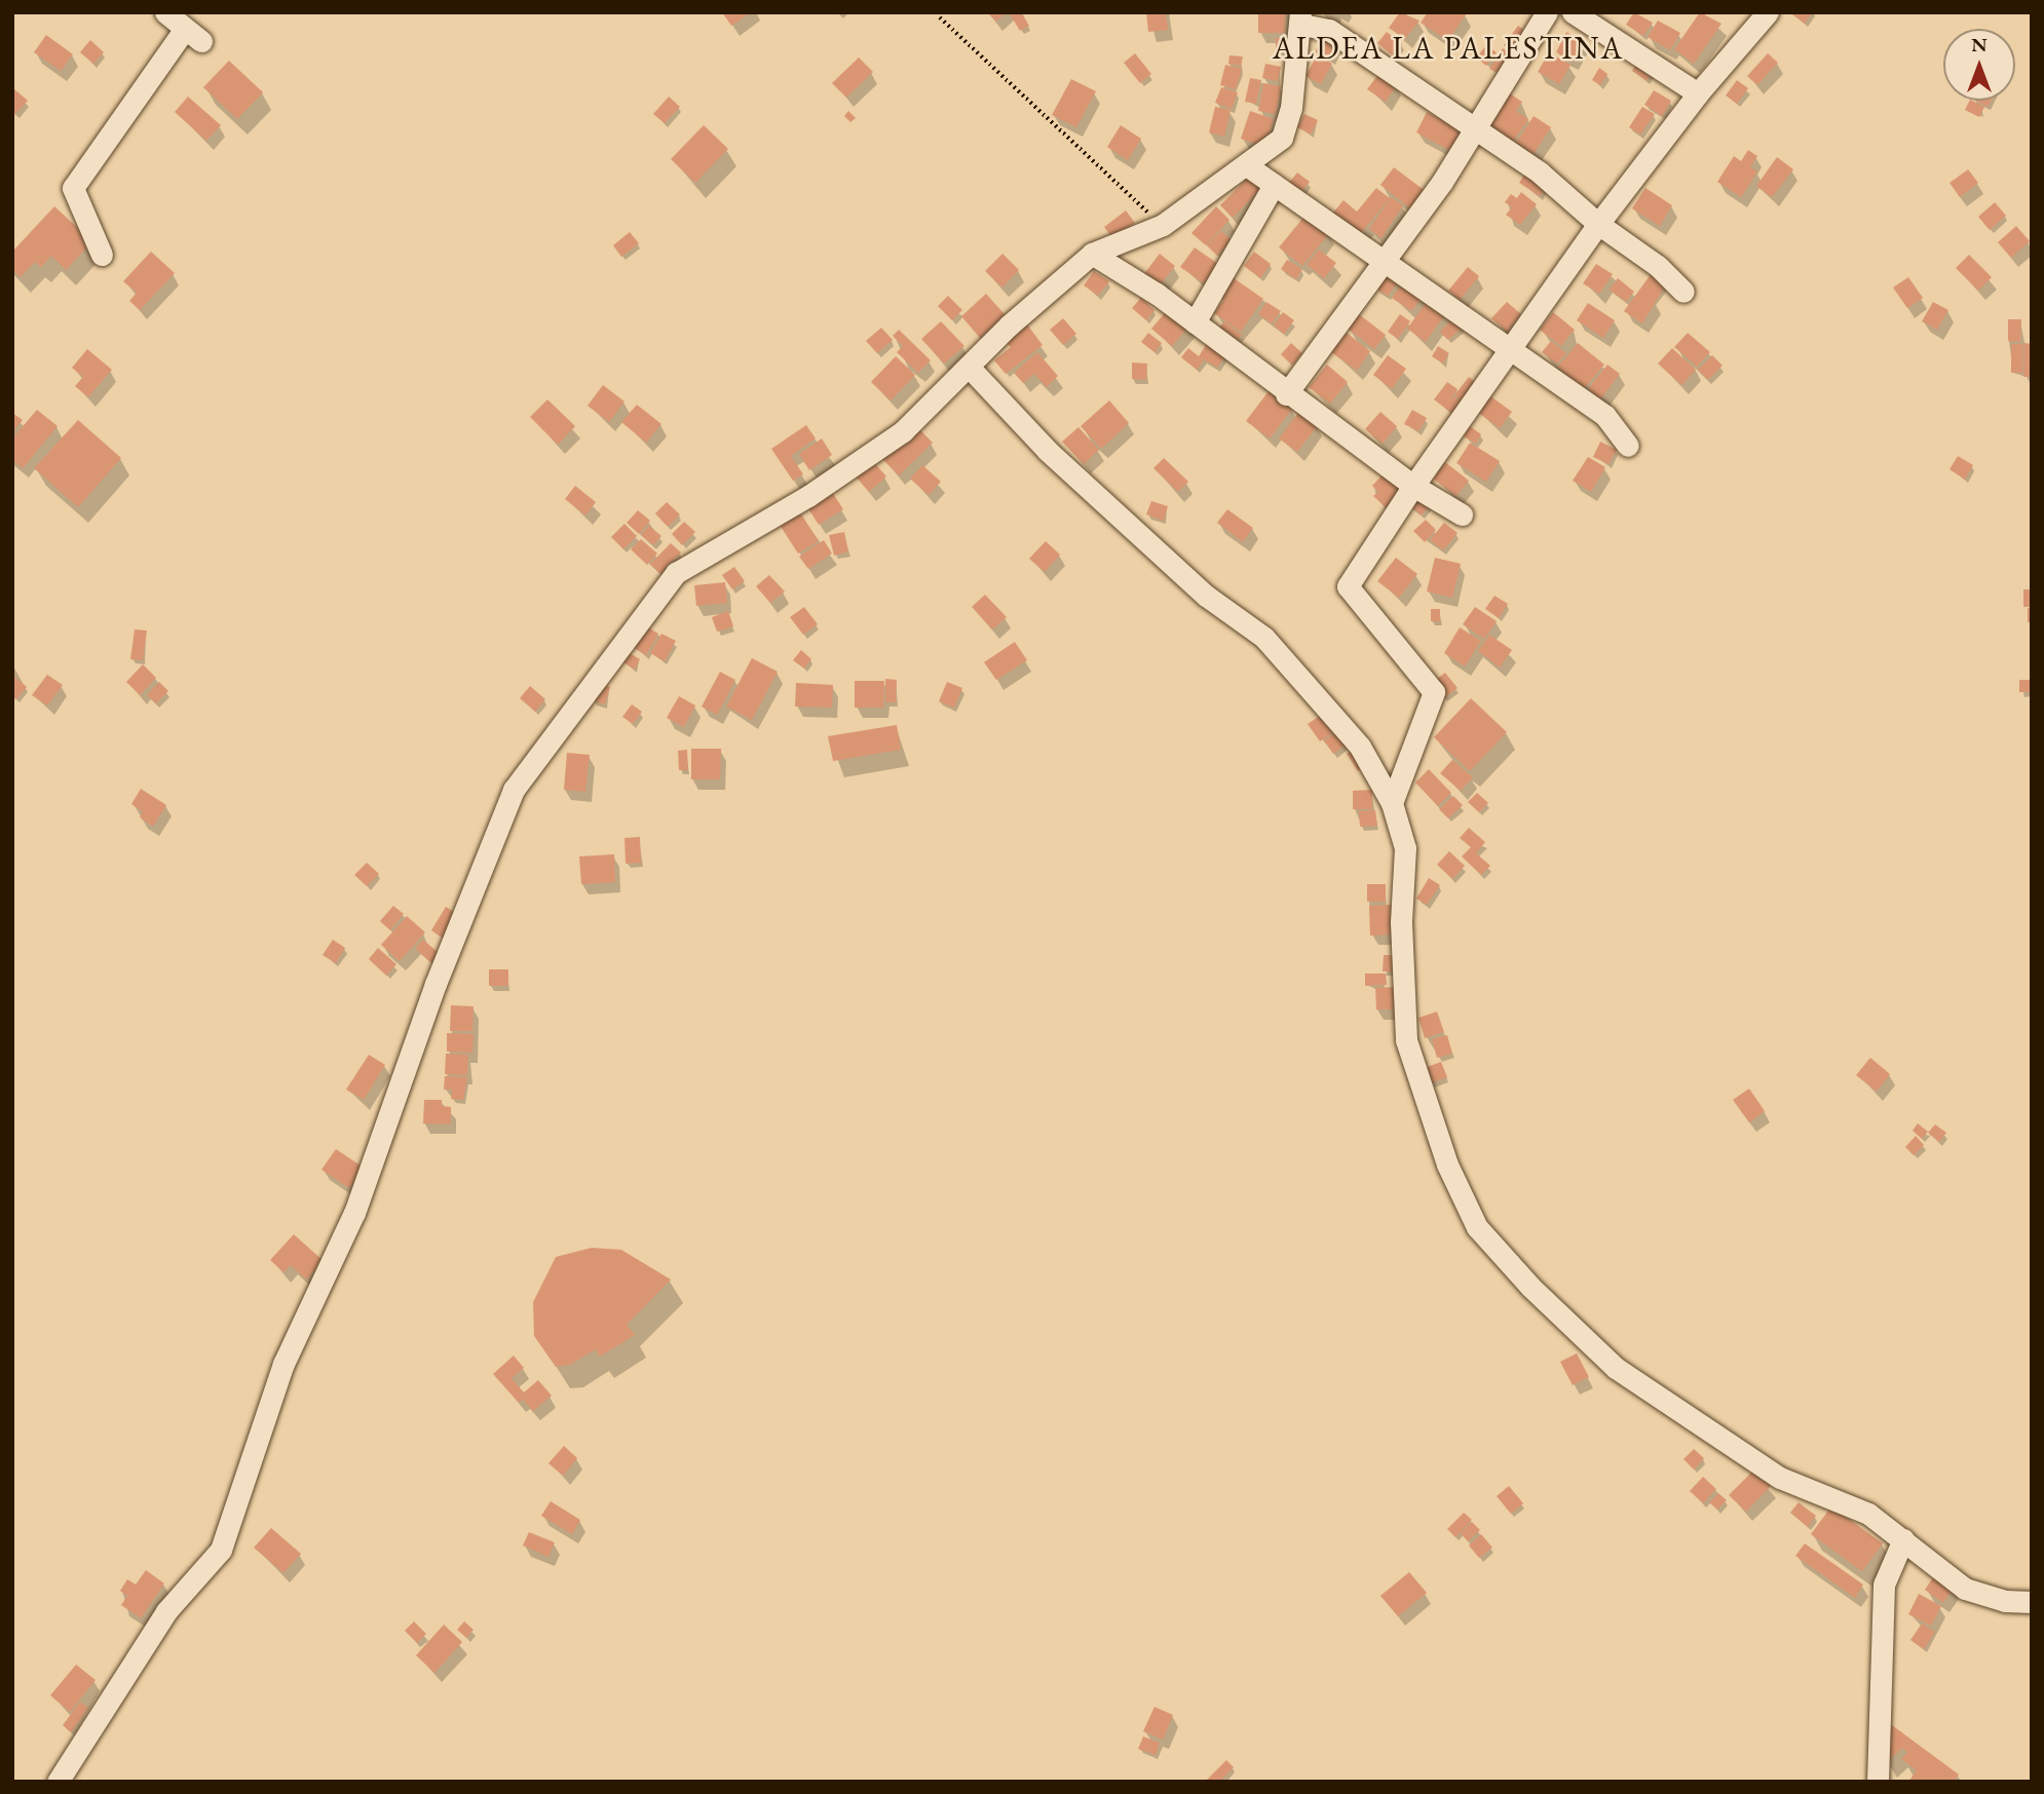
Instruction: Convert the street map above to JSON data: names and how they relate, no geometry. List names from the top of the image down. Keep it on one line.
{"districts":["ALDEA LA PALESTINA"],"north":"top"}
